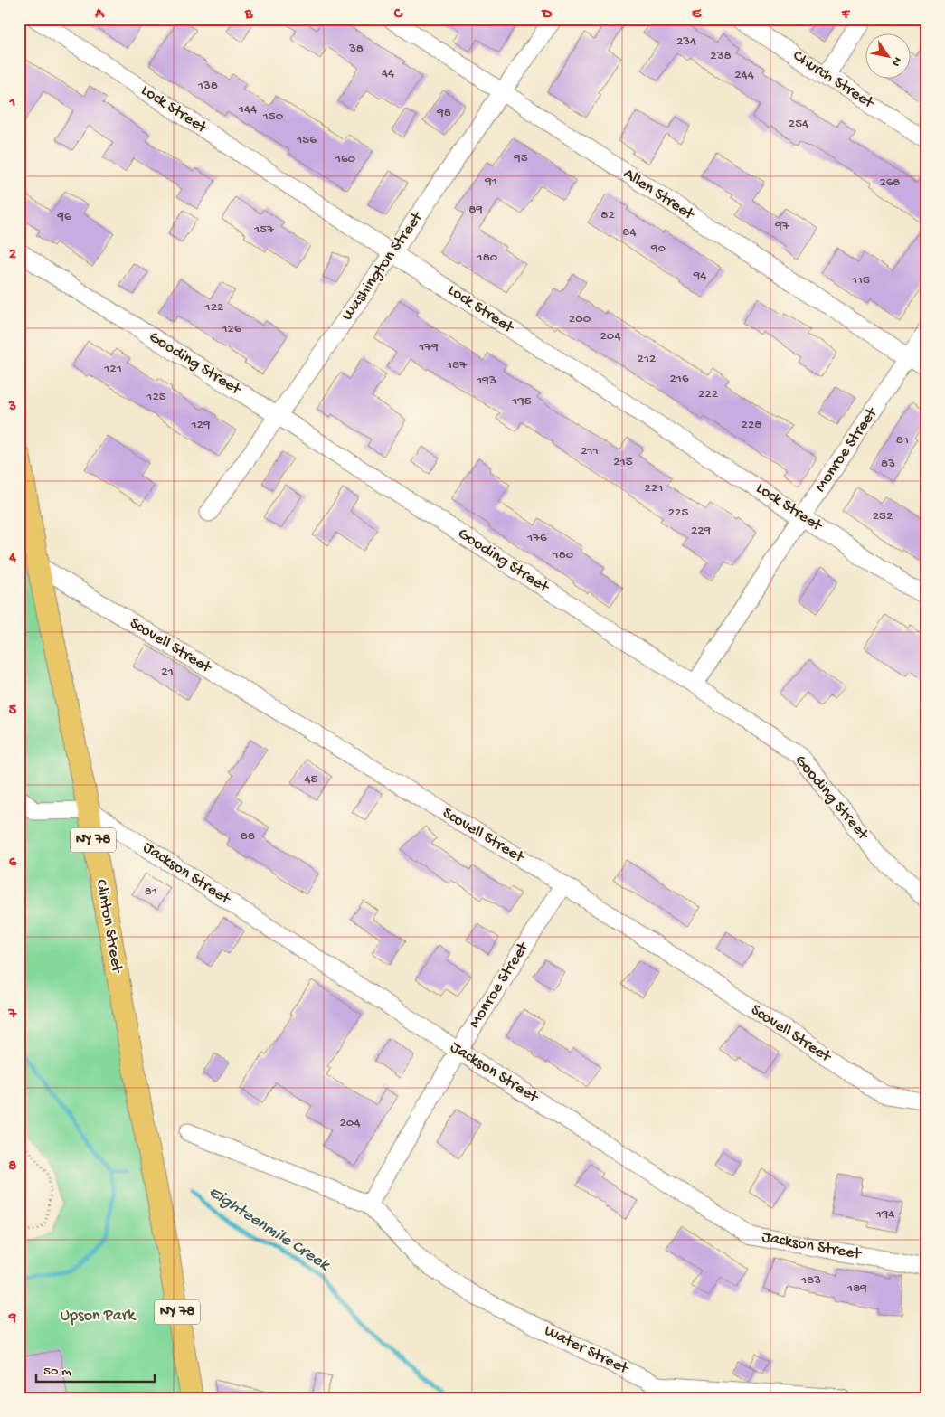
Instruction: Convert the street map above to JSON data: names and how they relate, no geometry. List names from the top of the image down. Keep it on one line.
{"streets":{"main road":["NY 78","Clinton Street"],"street":["Church Street","Lock Street","Allen Street","Washington Street","Gooding Street","Monroe Street","Scovell Street","Jackson Street","Water Street"]},"crossings":[["Lock Street","Washington Street"],["Lock Street","Monroe Street"],["Allen Street","Washington Street"],["Allen Street","Monroe Street"],["Washington Street","Gooding Street"],["Gooding Street","Monroe Street"],["Monroe Street","Scovell Street"],["Monroe Street","Jackson Street"],["Monroe Street","Water Street"],["Scovell Street","Clinton Street"],["Jackson Street","Clinton Street"]],"water":["Eighteenmile Creek"],"parks":["Upson Park"],"house_numbers":["234","38","238","44","244","138","144","98","150","254","156","95","160","91","268","89","82","96","97","157","84","90","180","94","115","122","200","126","204","179","212","187","121","216","193","222","125","195","129","228","81","211","215","83","221","225","252","229","176","180","21","45","88","81","204","194","183","189"],"scale_bar":"50 m","north":"bottom right","grid":{"columns":["A","B","C","D","E","F"],"rows":["1","2","3","4","5","6","7","8","9"]}}
